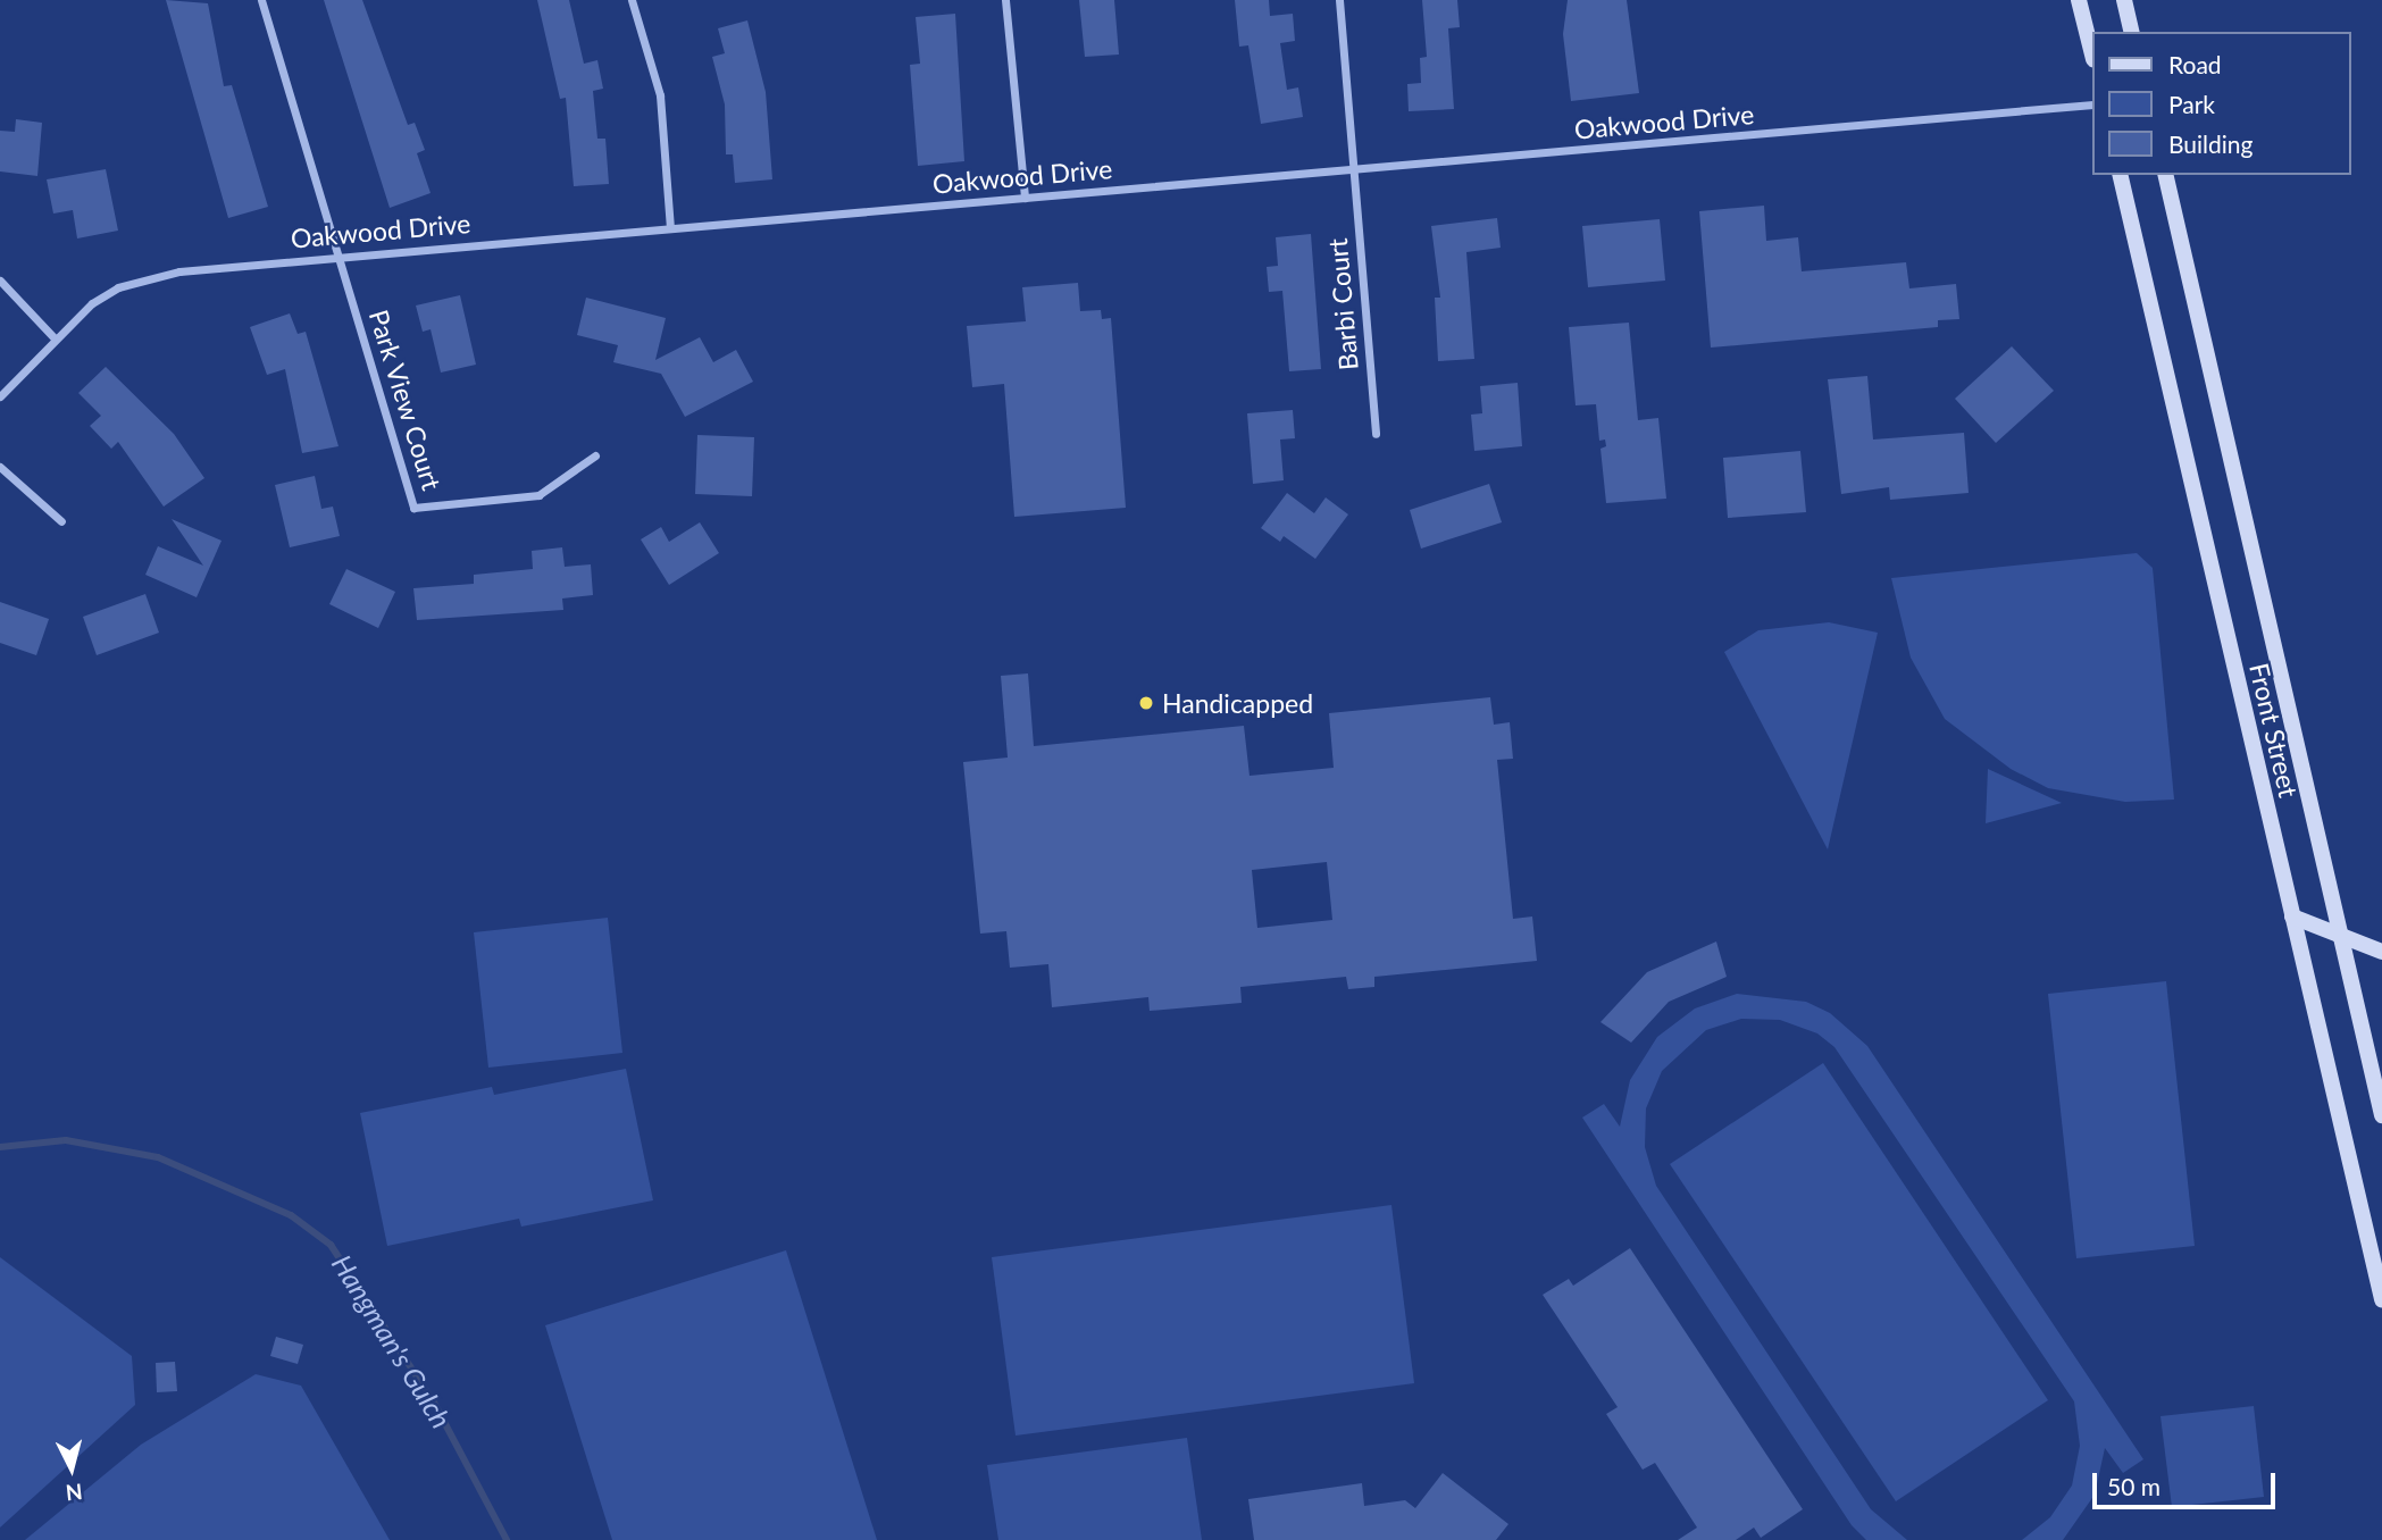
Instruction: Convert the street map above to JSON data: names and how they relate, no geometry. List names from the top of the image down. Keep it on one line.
{"streets":{"main road":["Front Street"],"street":["Oakwood Drive","Barbi Court","Park View Court"]},"crossings":[["Oakwood Drive","Barbi Court"],["Oakwood Drive","Park View Court"]],"water":["Hangman's Gulch"],"places":["Handicapped"],"legend":["Road","Park","Building"],"scale_bar":"50 m","north":"bottom"}
